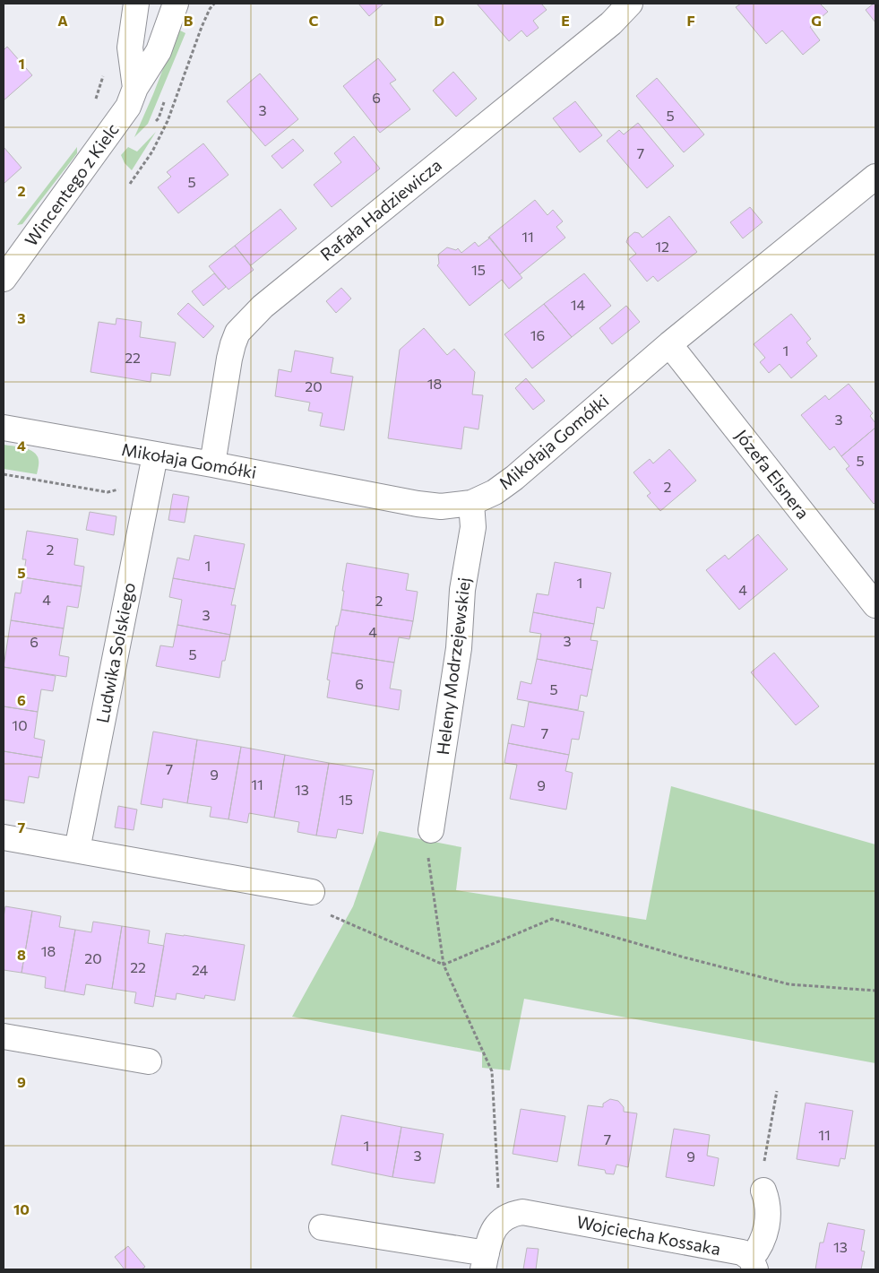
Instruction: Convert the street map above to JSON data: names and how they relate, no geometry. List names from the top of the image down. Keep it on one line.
{"streets":{"street":["Wincentego z Kielc","Rafała Hadziewicza","Mikołaja Gomółki","Józefa Elsnera","Ludwika Solskiego","Heleny Modrzejewskiej","Wojciecha Kossaka"]},"crossings":[["Rafała Hadziewicza","Mikołaja Gomółki"],["Mikołaja Gomółki","Józefa Elsnera"],["Mikołaja Gomółki","Ludwika Solskiego"],["Mikołaja Gomółki","Heleny Modrzejewskiej"]],"house_numbers":["6","3","5","7","5","11","12","15","14","16","1","22","18","20","3","5","2","2","1","1","4","4","2","3","4","3","6","5","6","5","10","7","7","9","11","9","13","15","18","20","22","24","11","7","1","3","9","13"],"grid":{"columns":["A","B","C","D","E","F","G"],"rows":["1","2","3","4","5","6","7","8","9","10"]}}
